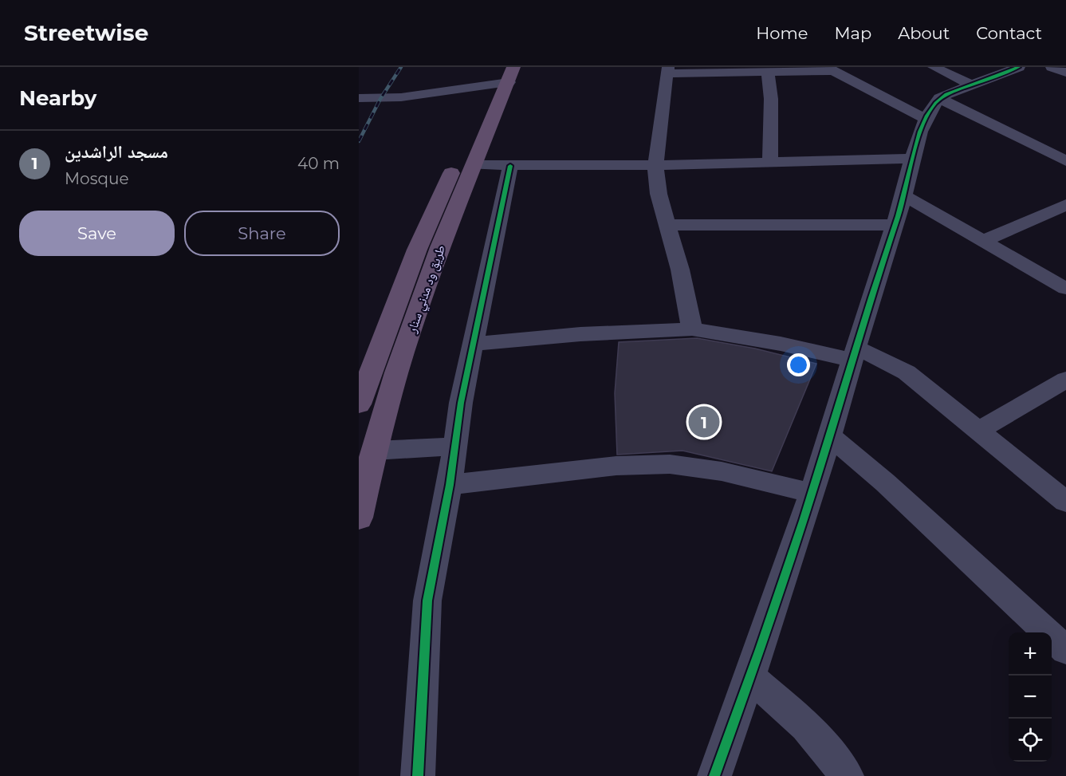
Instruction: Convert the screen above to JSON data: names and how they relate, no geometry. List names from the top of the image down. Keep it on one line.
{"streets":{"highway":["طريق ود مدني سنار"]},"page":{"header":"Streetwise","nav":["Home","Map","About","Contact"],"heading":"Nearby","list":[{"mark":"1","name":"مسجد الراشدين","note":"Mosque","value":"40 m"}],"buttons":["Save","Share"],"pins":"1","map_buttons":["+","−"]}}
